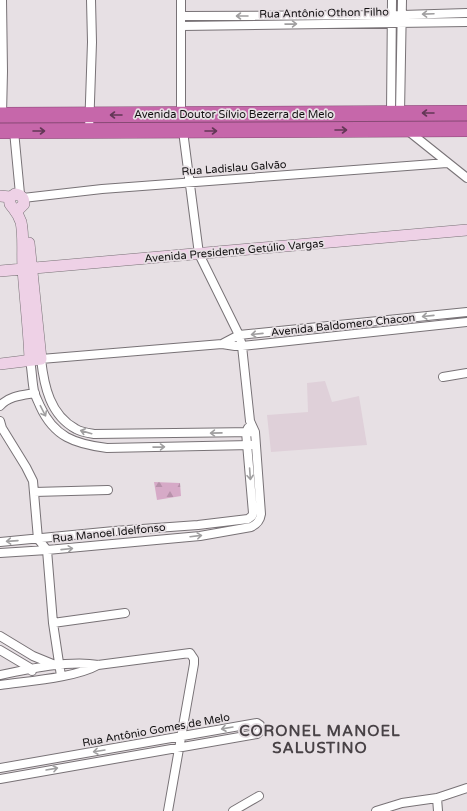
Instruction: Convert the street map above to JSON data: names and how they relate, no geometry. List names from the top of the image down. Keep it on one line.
{"streets":{"highway":["Avenida Doutor Sílvio Bezerra de Melo"],"street":["Rua Antônio Othon Filho","Rua Ladislau Galvão","Avenida Presidente Getúlio Vargas","Avenida Baldomero Chacon","Rua Manoel Idelfonso","Rua Antônio Gomes de Melo"]},"districts":["CORONEL MANOEL SALUSTINO"]}
